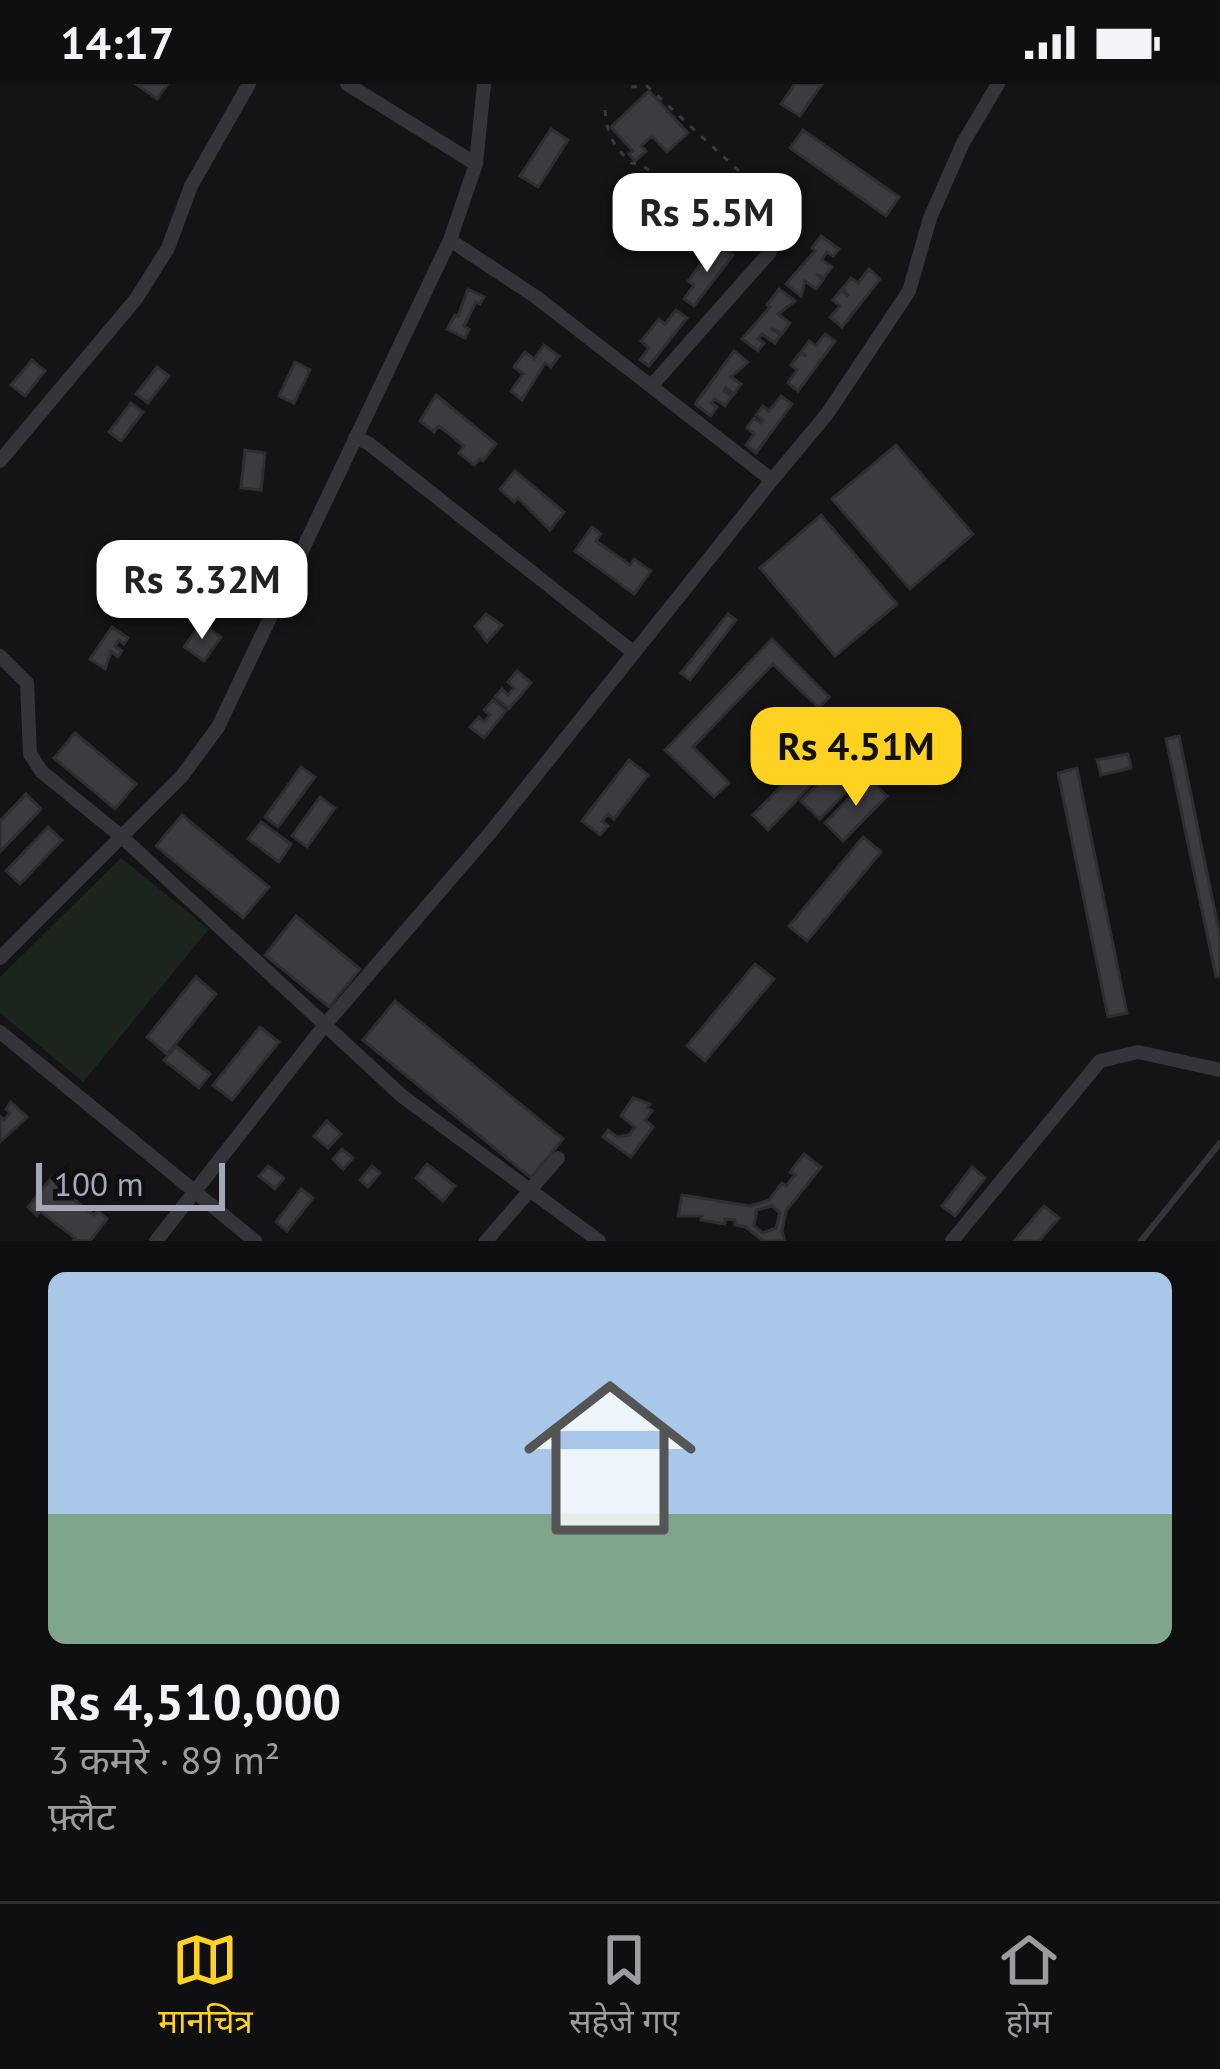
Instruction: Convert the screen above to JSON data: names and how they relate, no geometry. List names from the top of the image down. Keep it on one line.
{"scale_bar":"100 m","page":{"status":"14:17","price":["Rs 5.5M","Rs 3.32M","Rs 4.51M"],"scale":"100 m","list":[{"name":"Rs 4,510,000","note":"3 कमरे · 89 m² · फ़्लैट"}],"tabs":["मानचित्र","सहेजे गए","होम"]}}
